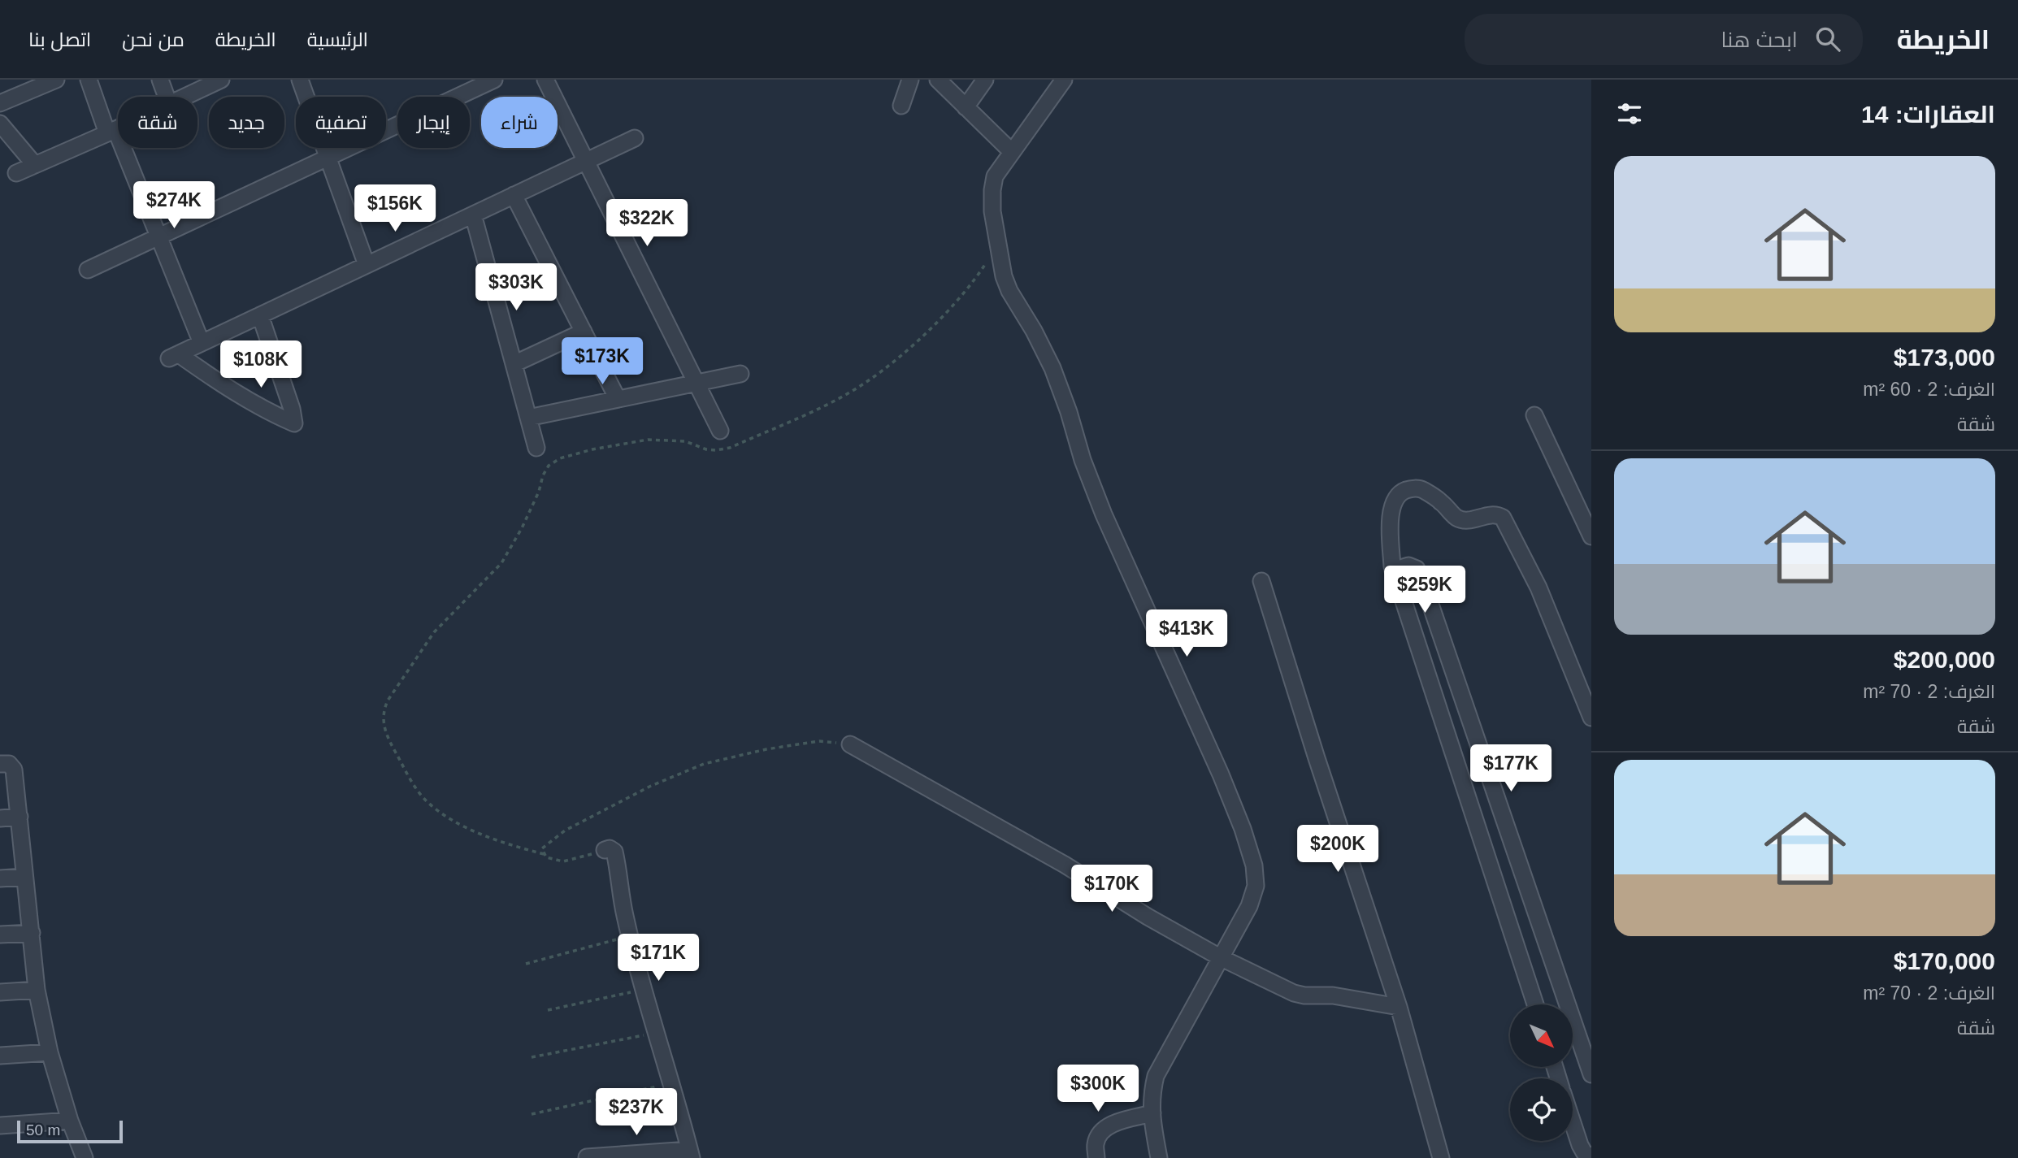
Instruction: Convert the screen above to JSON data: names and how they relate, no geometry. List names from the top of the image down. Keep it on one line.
{"scale_bar":"50 m","north":"bottom right","page":{"header":"الخريطة","search":"ابحث هنا","nav":["الرئيسية","الخريطة","من نحن","اتصل بنا"],"heading":"العقارات: 14","chip":["شراء","إيجار","تصفية","جديد","شقة"],"list":[{"name":"$173,000","note":"الغرف: 2 · 60 m² · شقة"},{"name":"$200,000","note":"الغرف: 2 · 70 m² · شقة"},{"name":"$170,000","note":"الغرف: 2 · 70 m² · شقة"}],"price":["$274K","$156K","$322K","$303K","$173K","$108K","$259K","$413K","$177K","$200K","$170K","$171K","$300K","$237K"],"scale":"50 m"}}
